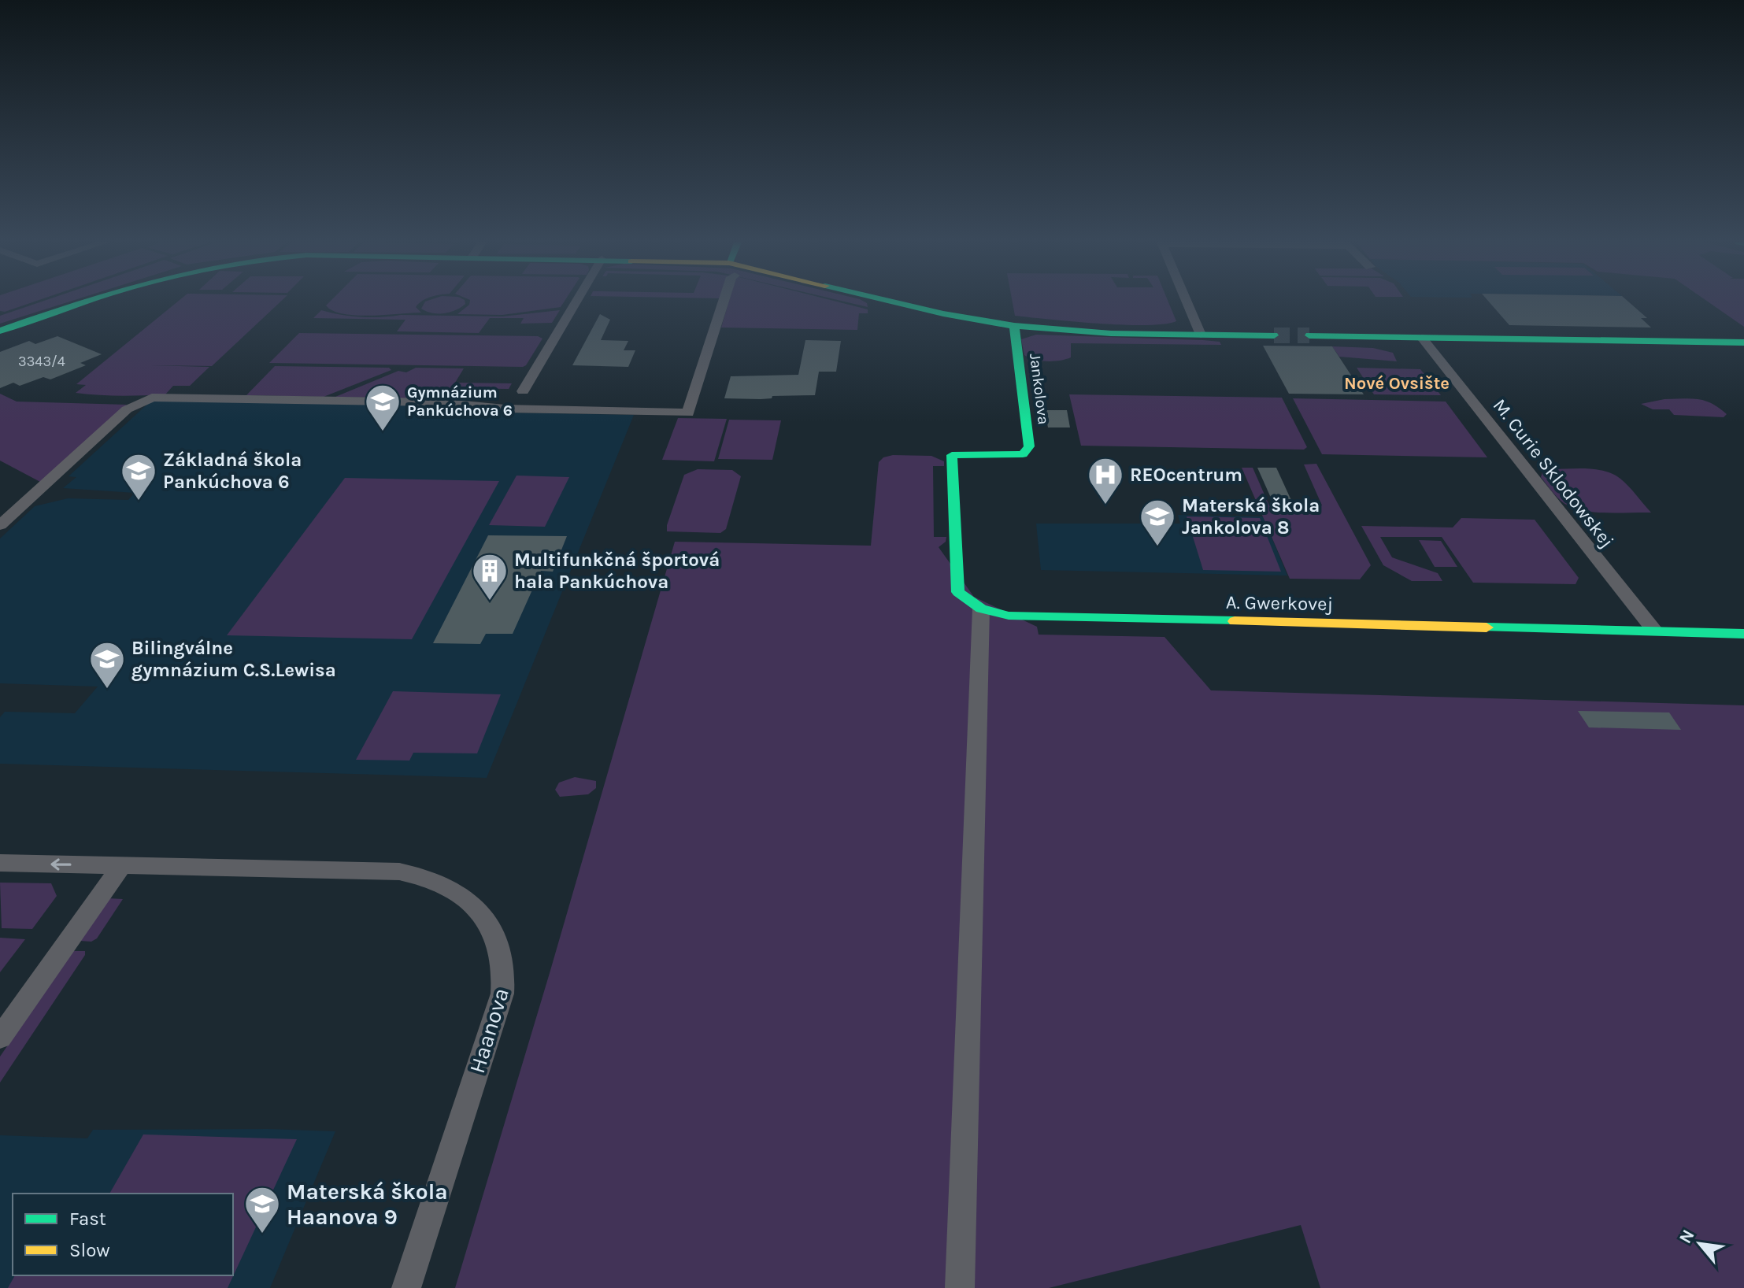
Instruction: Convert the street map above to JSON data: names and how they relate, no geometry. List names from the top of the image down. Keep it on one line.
{"streets":{"street":["Jankolova","M. Curie Sklodowskej","A. Gwerkovej","Haanova"]},"crossings":[["Jankolova","A. Gwerkovej"],["M. Curie Sklodowskej","A. Gwerkovej"]],"districts":["Nové Ovsište"],"places":{"school or university":["Gymnázium Pankúchova 6","Základná škola Pankúchova 6","Materská škola Jankolova 8","Bilingválne gymnázium C.S.Lewisa","Materská škola Haanova 9"],"hospital":["REOcentrum"],"building":["Multifunkčná športová hala Pankúchova"]},"house_numbers":["3343/4"],"legend":["Fast","Slow"],"north":"top left"}
